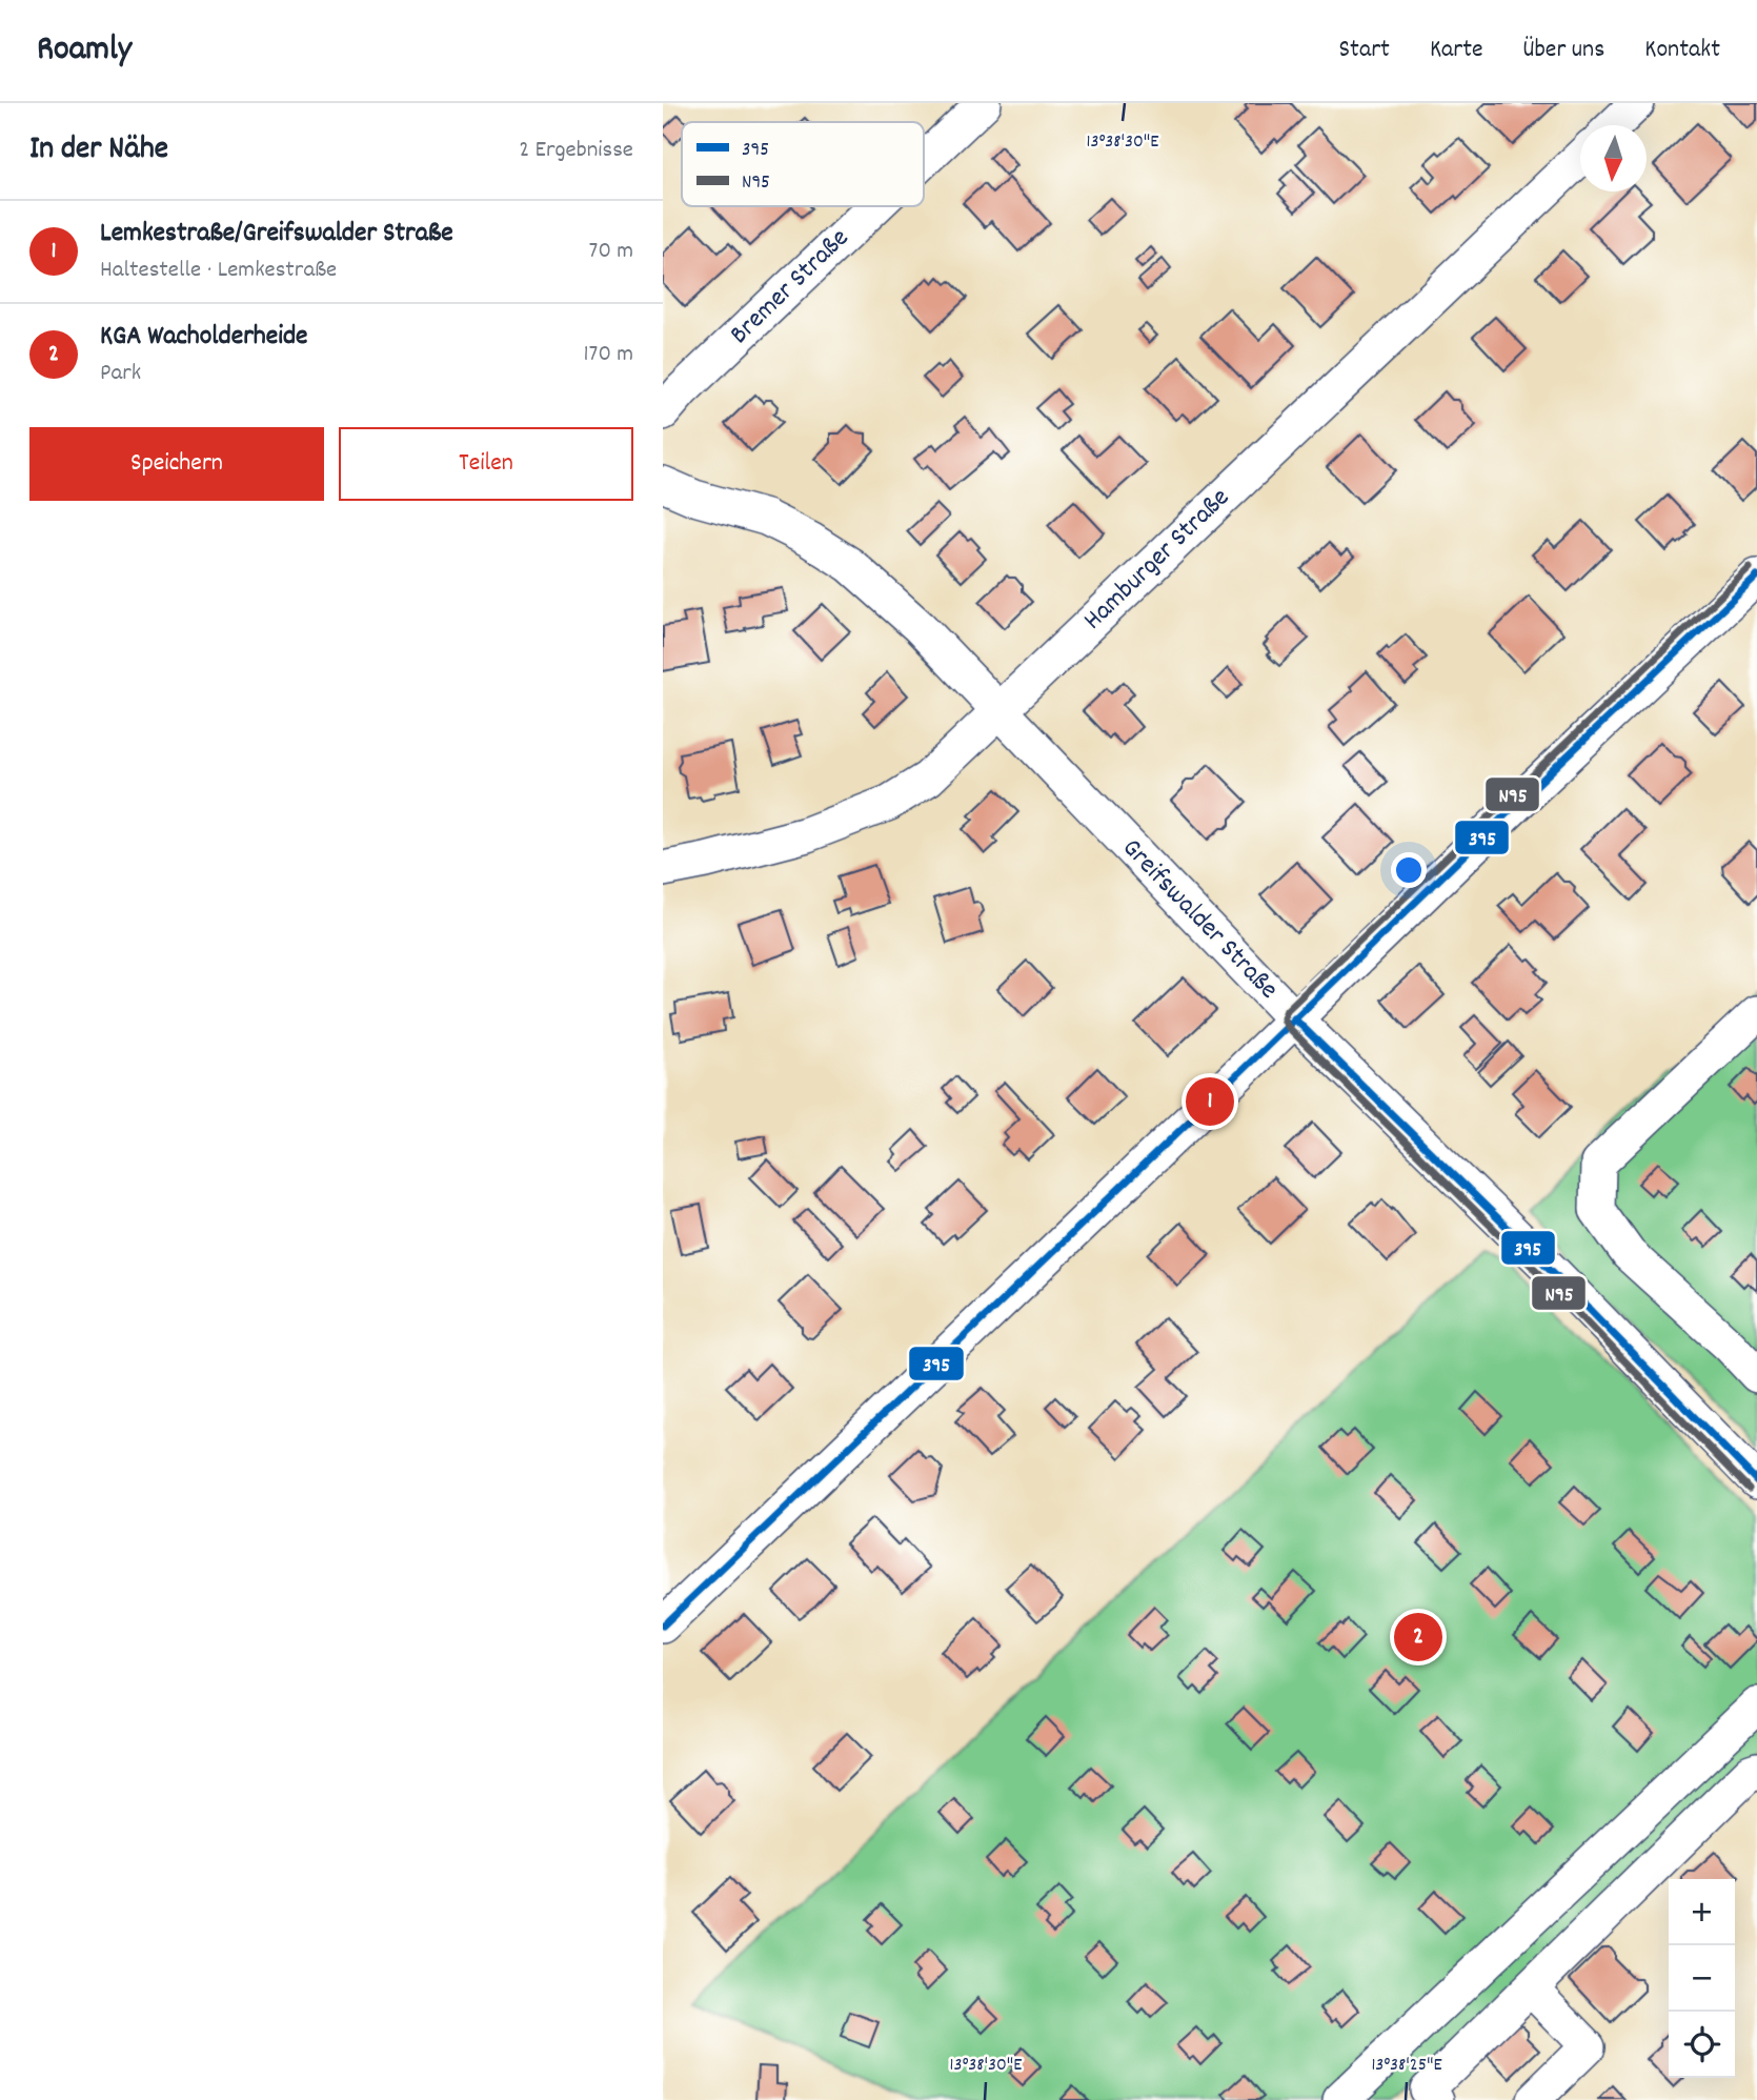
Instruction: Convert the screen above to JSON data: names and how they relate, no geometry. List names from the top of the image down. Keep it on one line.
{"streets":{"street":["Bremer Straße","Hamburger Straße","Greifswalder Straße"]},"crossings":[["Hamburger Straße","Greifswalder Straße"]],"lines":["transit line N95","transit line 395"],"legend":["395","N95"],"north":"bottom","page":{"header":"Roamly","nav":["Start","Karte","Über uns","Kontakt"],"heading":["In der Nähe","2 Ergebnisse"],"list":[{"mark":"1","name":"Lemkestraße/Greifswalder Straße","note":"Haltestelle · Lemkestraße","value":"70 m"},{"mark":"2","name":"KGA Wacholderheide","note":"Park","value":"170 m"}],"buttons":["Speichern","Teilen"],"pins":["1","2"],"map_buttons":["+","−"]},"coordinates":["13°38'30\"E","13°38'25\"E"]}
